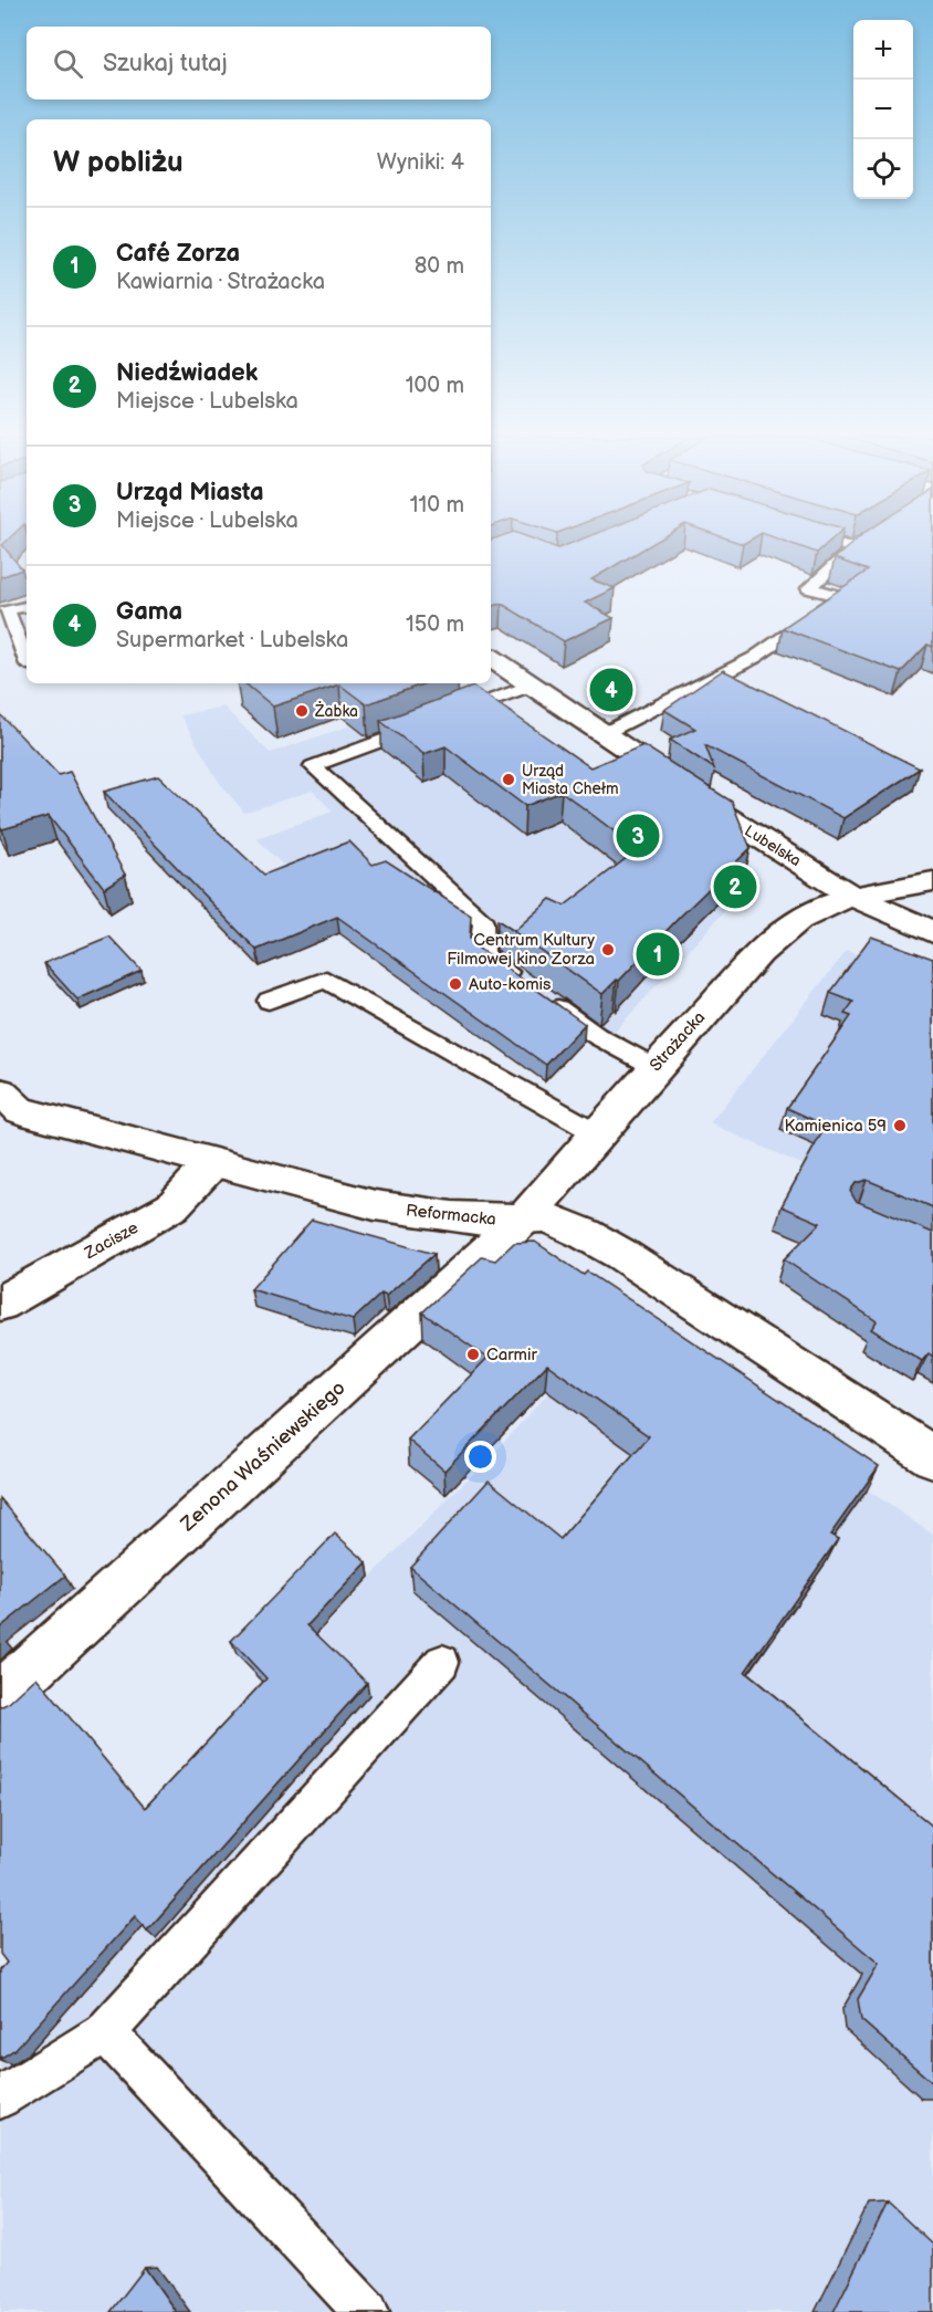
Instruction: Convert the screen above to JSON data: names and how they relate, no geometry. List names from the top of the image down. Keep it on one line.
{"streets":{"street":["Lubelska","Strażacka","Reformacka","Zacisze","Zenona Waśniewskiego"]},"crossings":[["Lubelska","Strażacka"],["Strażacka","Reformacka"],["Strażacka","Zenona Waśniewskiego"],["Reformacka","Zacisze"],["Reformacka","Zenona Waśniewskiego"]],"places":["Żabka","Urząd Miasta Chełm","Centrum Kultury Filmowej kino Zorza","Auto-komis","Kamienica 59","Carmir"],"page":{"map_buttons":["+","−"],"search":"Szukaj tutaj","heading":["W pobliżu","Wyniki: 4"],"list":[{"mark":"1","name":"Café Zorza","note":"Kawiarnia · Strażacka","value":"80 m"},{"mark":"2","name":"Niedźwiadek","note":"Miejsce · Lubelska","value":"100 m"},{"mark":"3","name":"Urząd Miasta","note":"Miejsce · Lubelska","value":"110 m"},{"mark":"4","name":"Gama","note":"Supermarket · Lubelska","value":"150 m"}],"pins":["4","3","2","1"]}}
